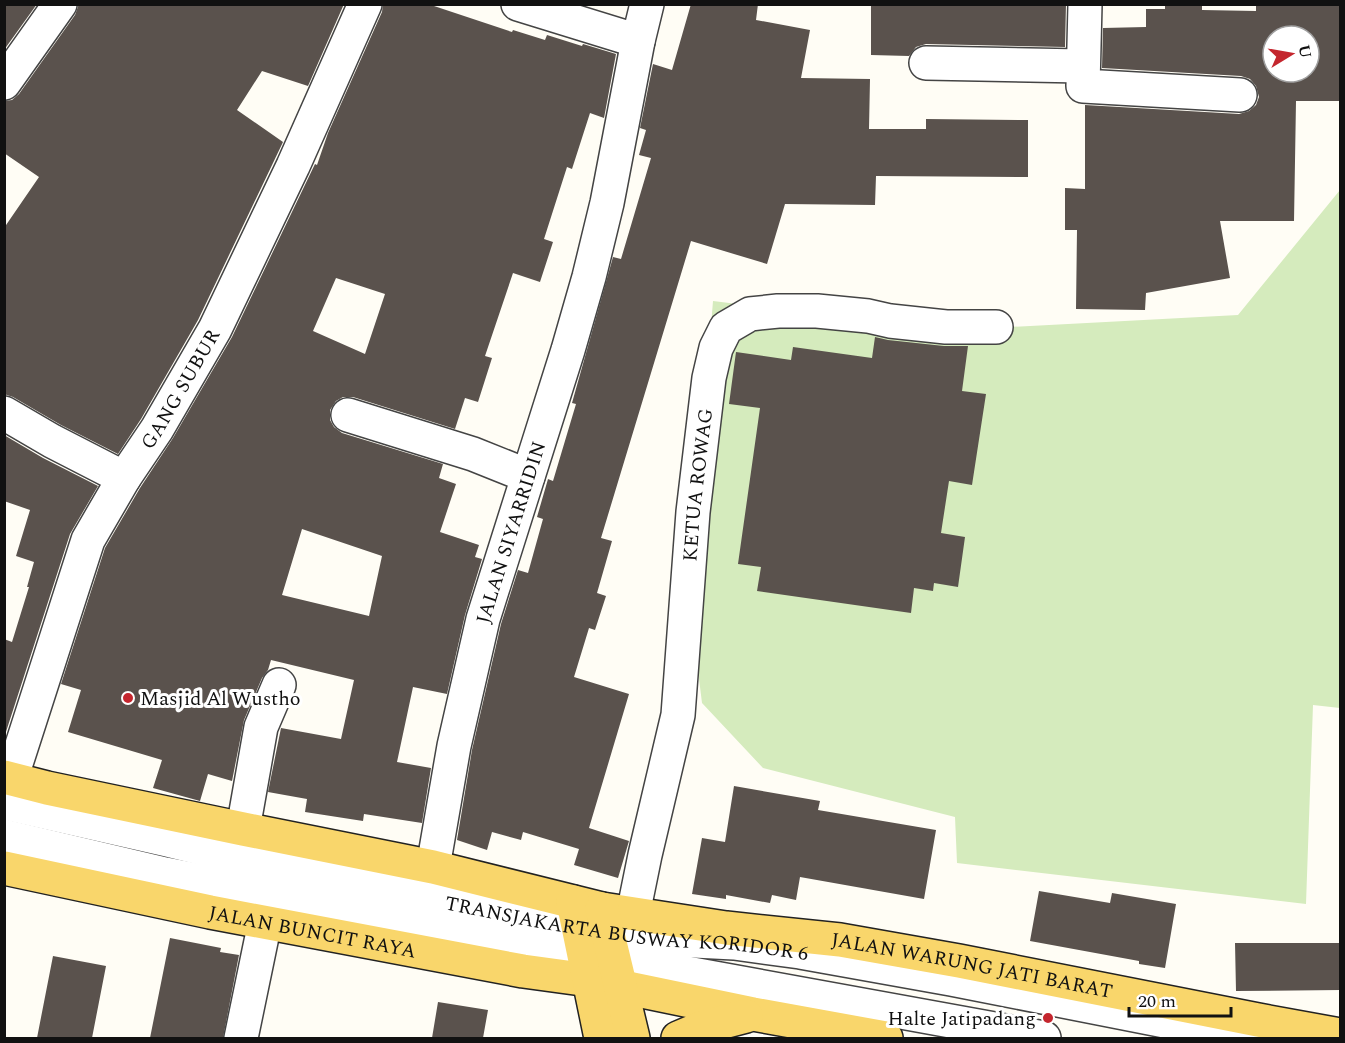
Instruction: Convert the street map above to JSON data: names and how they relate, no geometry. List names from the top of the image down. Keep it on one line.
{"streets":{"main road":["JALAN BUNCIT RAYA","JALAN WARUNG JATI BARAT"],"street":["GANG SUBUR","KETUA ROWAG","JALAN SIYARRIDIN","TRANSJAKARTA BUSWAY KORIDOR 6"]},"crossings":[["KETUA ROWAG","TRANSJAKARTA BUSWAY KORIDOR 6"],["KETUA ROWAG","JALAN BUNCIT RAYA"],["KETUA ROWAG","JALAN WARUNG JATI BARAT"],["TRANSJAKARTA BUSWAY KORIDOR 6","JALAN BUNCIT RAYA"],["TRANSJAKARTA BUSWAY KORIDOR 6","JALAN WARUNG JATI BARAT"],["JALAN BUNCIT RAYA","JALAN WARUNG JATI BARAT"]],"places":["Masjid Al Wustho","Halte Jatipadang"],"scale_bar":"20 m","north":"right"}
